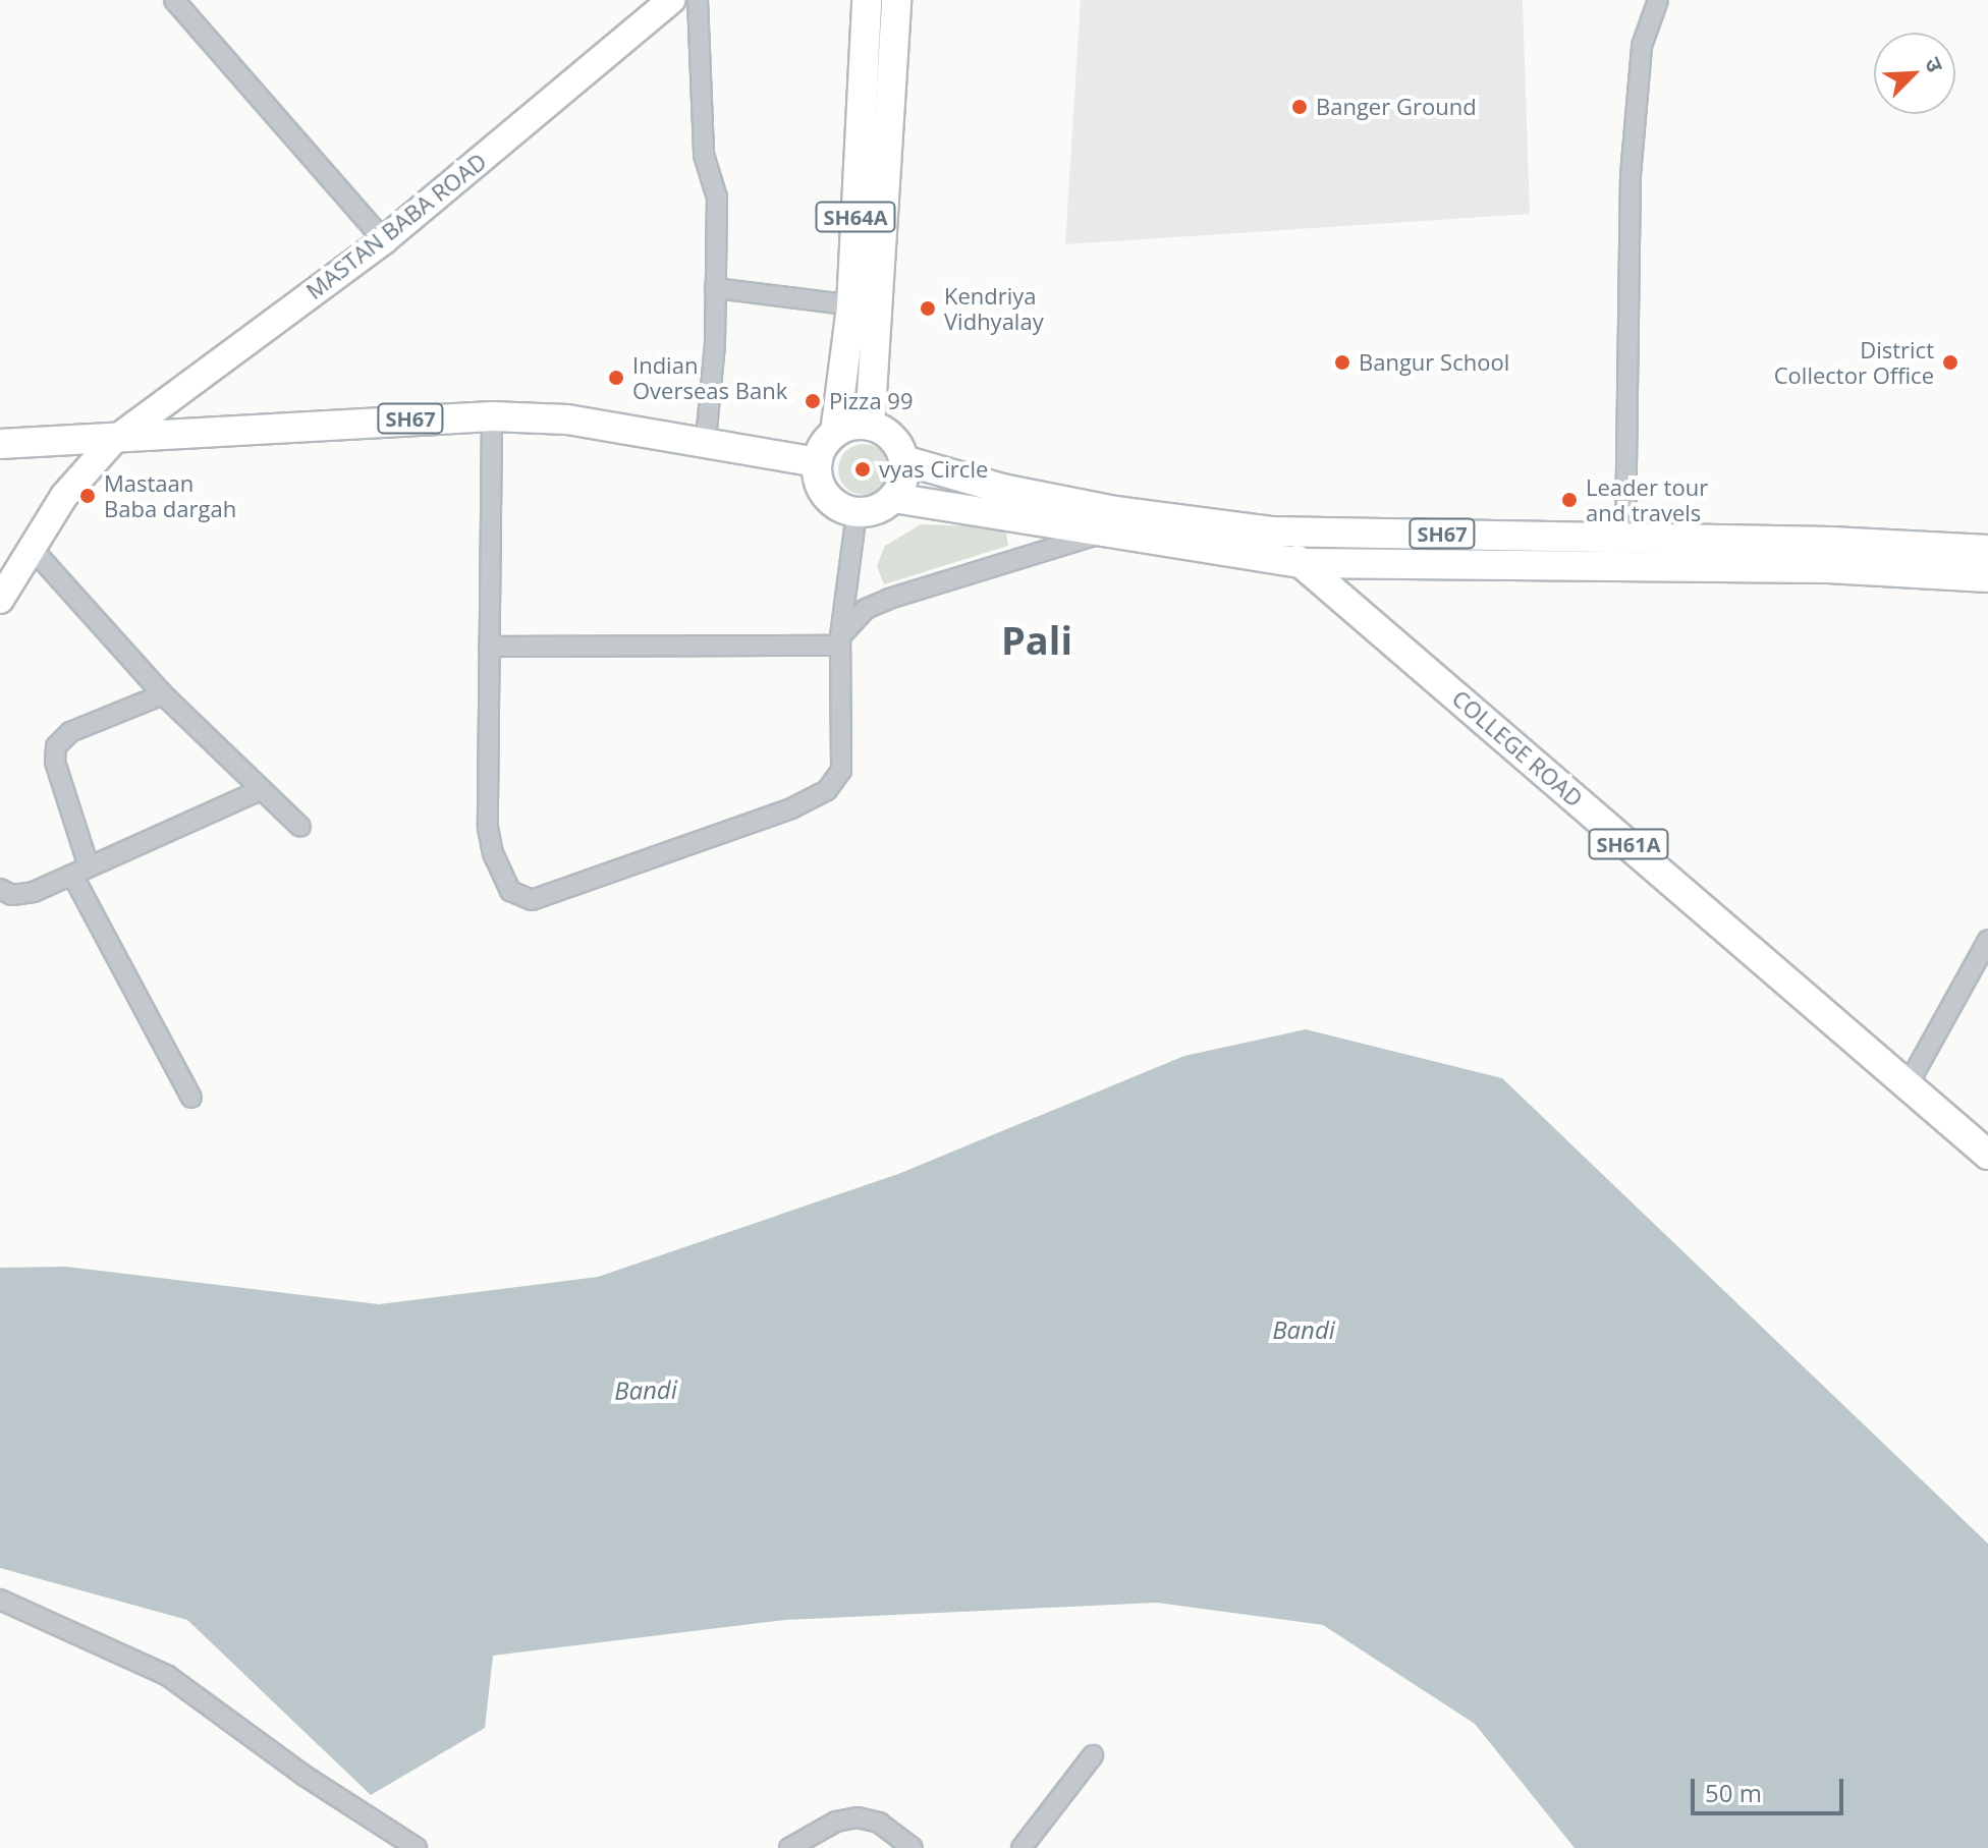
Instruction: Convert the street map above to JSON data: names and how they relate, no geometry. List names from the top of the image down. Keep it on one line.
{"streets":{"main road":["SH64A","SH67","COLLEGE ROAD","SH61A"],"street":["MASTAN BABA ROAD"]},"crossings":[["SH64A","SH67"],["MASTAN BABA ROAD","SH67"],["SH67","COLLEGE ROAD"]],"districts":["Pali"],"water":["Bandi"],"places":["Banger Ground","Kendriya Vidhyalay","Bangur School","District Collector Office","Indian Overseas Bank","Pizza 99","vyas Circle","Mastaan Baba dargah","Leader tour and travels"],"scale_bar":"50 m","north":"top right"}
